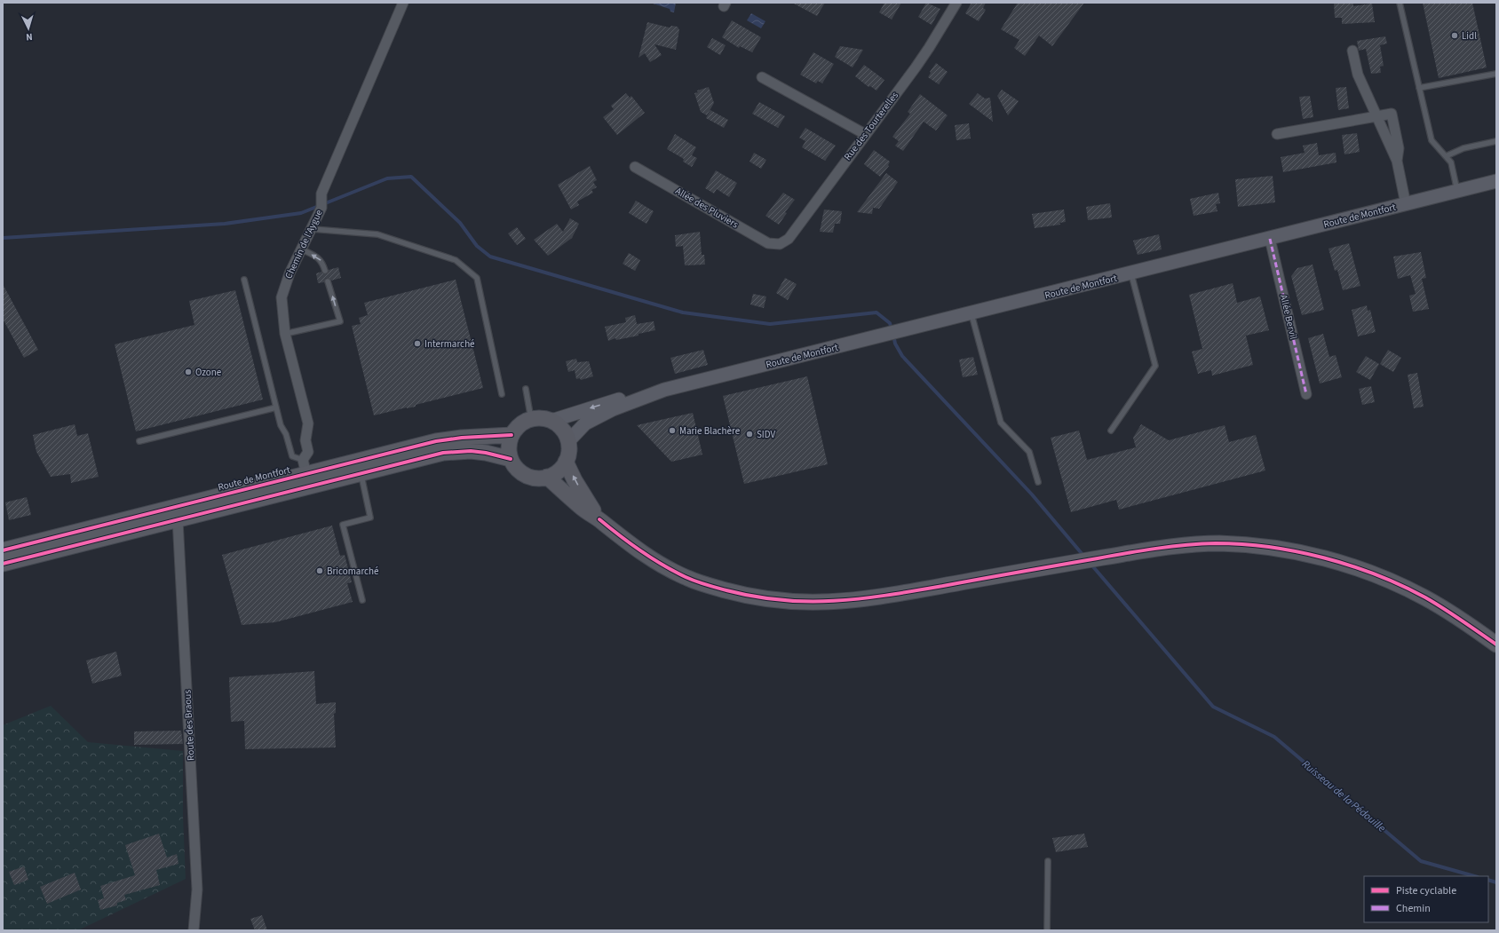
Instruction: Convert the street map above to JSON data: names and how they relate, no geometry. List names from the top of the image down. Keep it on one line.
{"streets":{"main road":["Route de Montfort"],"street":["Rue des Tourterelles","Allée des Pluviers","Chemin de l'Aygue","Allée Bervil","Route des Braous"]},"crossings":[["Rue des Tourterelles","Allée des Pluviers"],["Route de Montfort","Chemin de l'Aygue"],["Route de Montfort","Allée Bervil"]],"water":["Ruisseau de la Pédouille"],"places":["Lidl","Intermarché","Ozone","Marie Blachère","SIDV","Bricomarché"],"legend":["Piste cyclable","Chemin"],"north":"bottom"}
